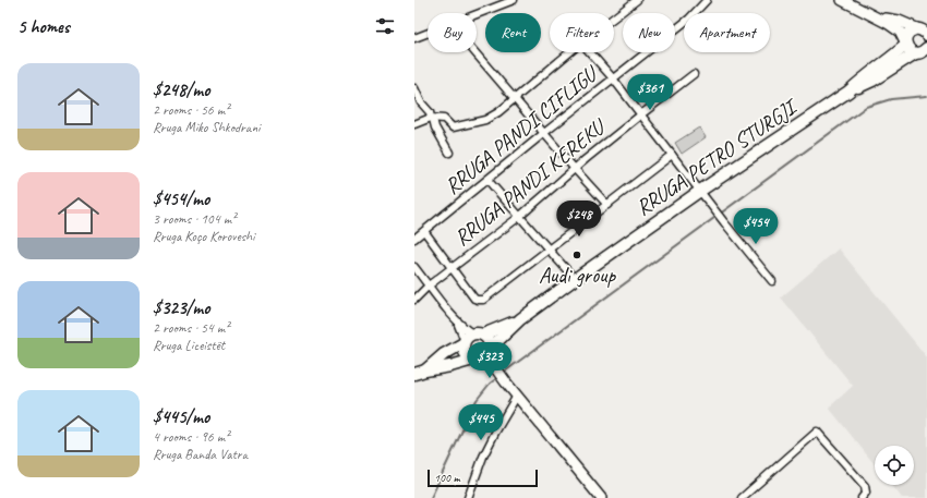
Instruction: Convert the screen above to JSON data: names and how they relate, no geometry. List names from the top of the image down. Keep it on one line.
{"streets":{"main road":["RRUGA PETRO STURGJI"],"street":["RRUGA PANDI CIFLIGU","RRUGA PANDI KEREKU"]},"places":["Audi group"],"scale_bar":"100 m","page":{"heading":"5 homes","chip":["Buy","Rent","Filters","New","Apartment"],"list":[{"name":"$248/mo","note":"2 rooms · 56 m² · Rruga Miko Shkodrani"},{"name":"$454/mo","note":"3 rooms · 104 m² · Rruga Koço Koroveshi"},{"name":"$323/mo","note":"2 rooms · 54 m² · Rruga Liceistët"},{"name":"$445/mo","note":"4 rooms · 96 m² · Rruga Banda Vatra"}],"price":["$361","$248","$454","$323","$445"],"scale":"100 m"}}
